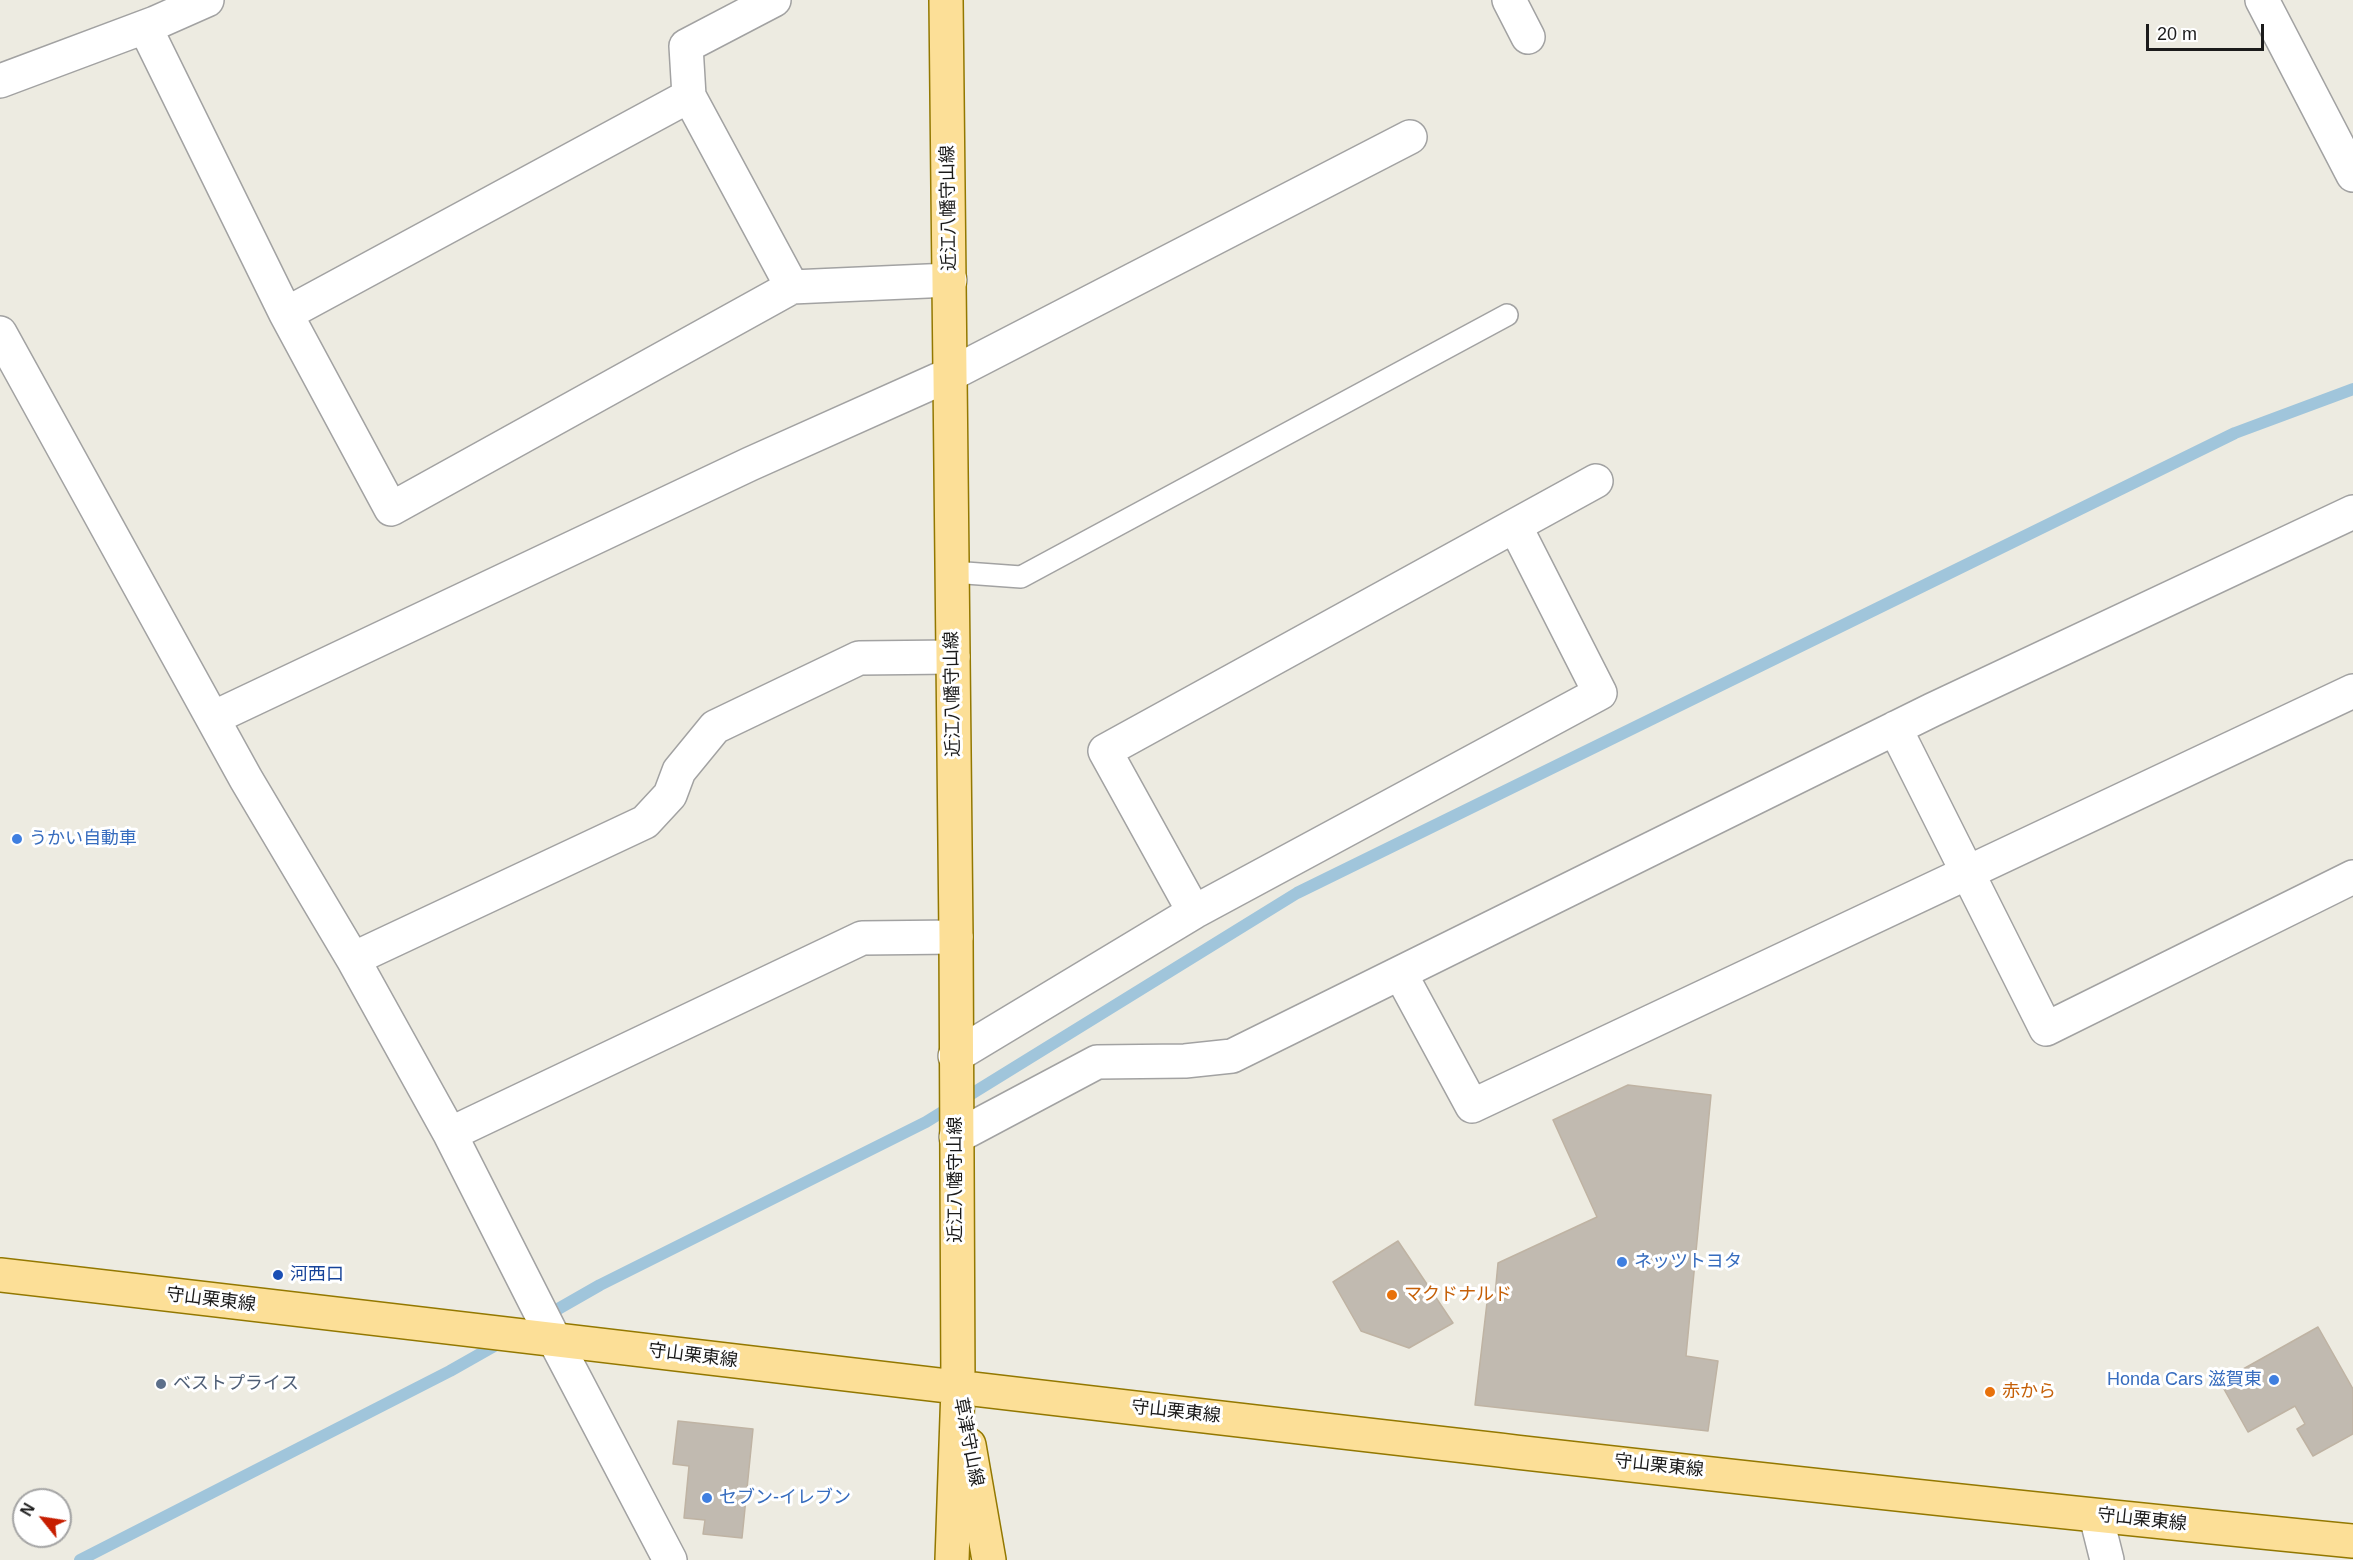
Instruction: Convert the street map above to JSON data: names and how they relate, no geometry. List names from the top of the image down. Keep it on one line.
{"streets":{"main road":["近江八幡守山線","守山栗東線","草津守山線"]},"crossings":[["近江八幡守山線","守山栗東線"],["近江八幡守山線","草津守山線"],["守山栗東線","草津守山線"]],"places":["うかい自動車","ネッツトヨタ","河西口","マクドナルド","Honda Cars 滋賀東","ベストプライス","赤から","セブン-イレブン"],"scale_bar":"20 m","north":"top left"}
